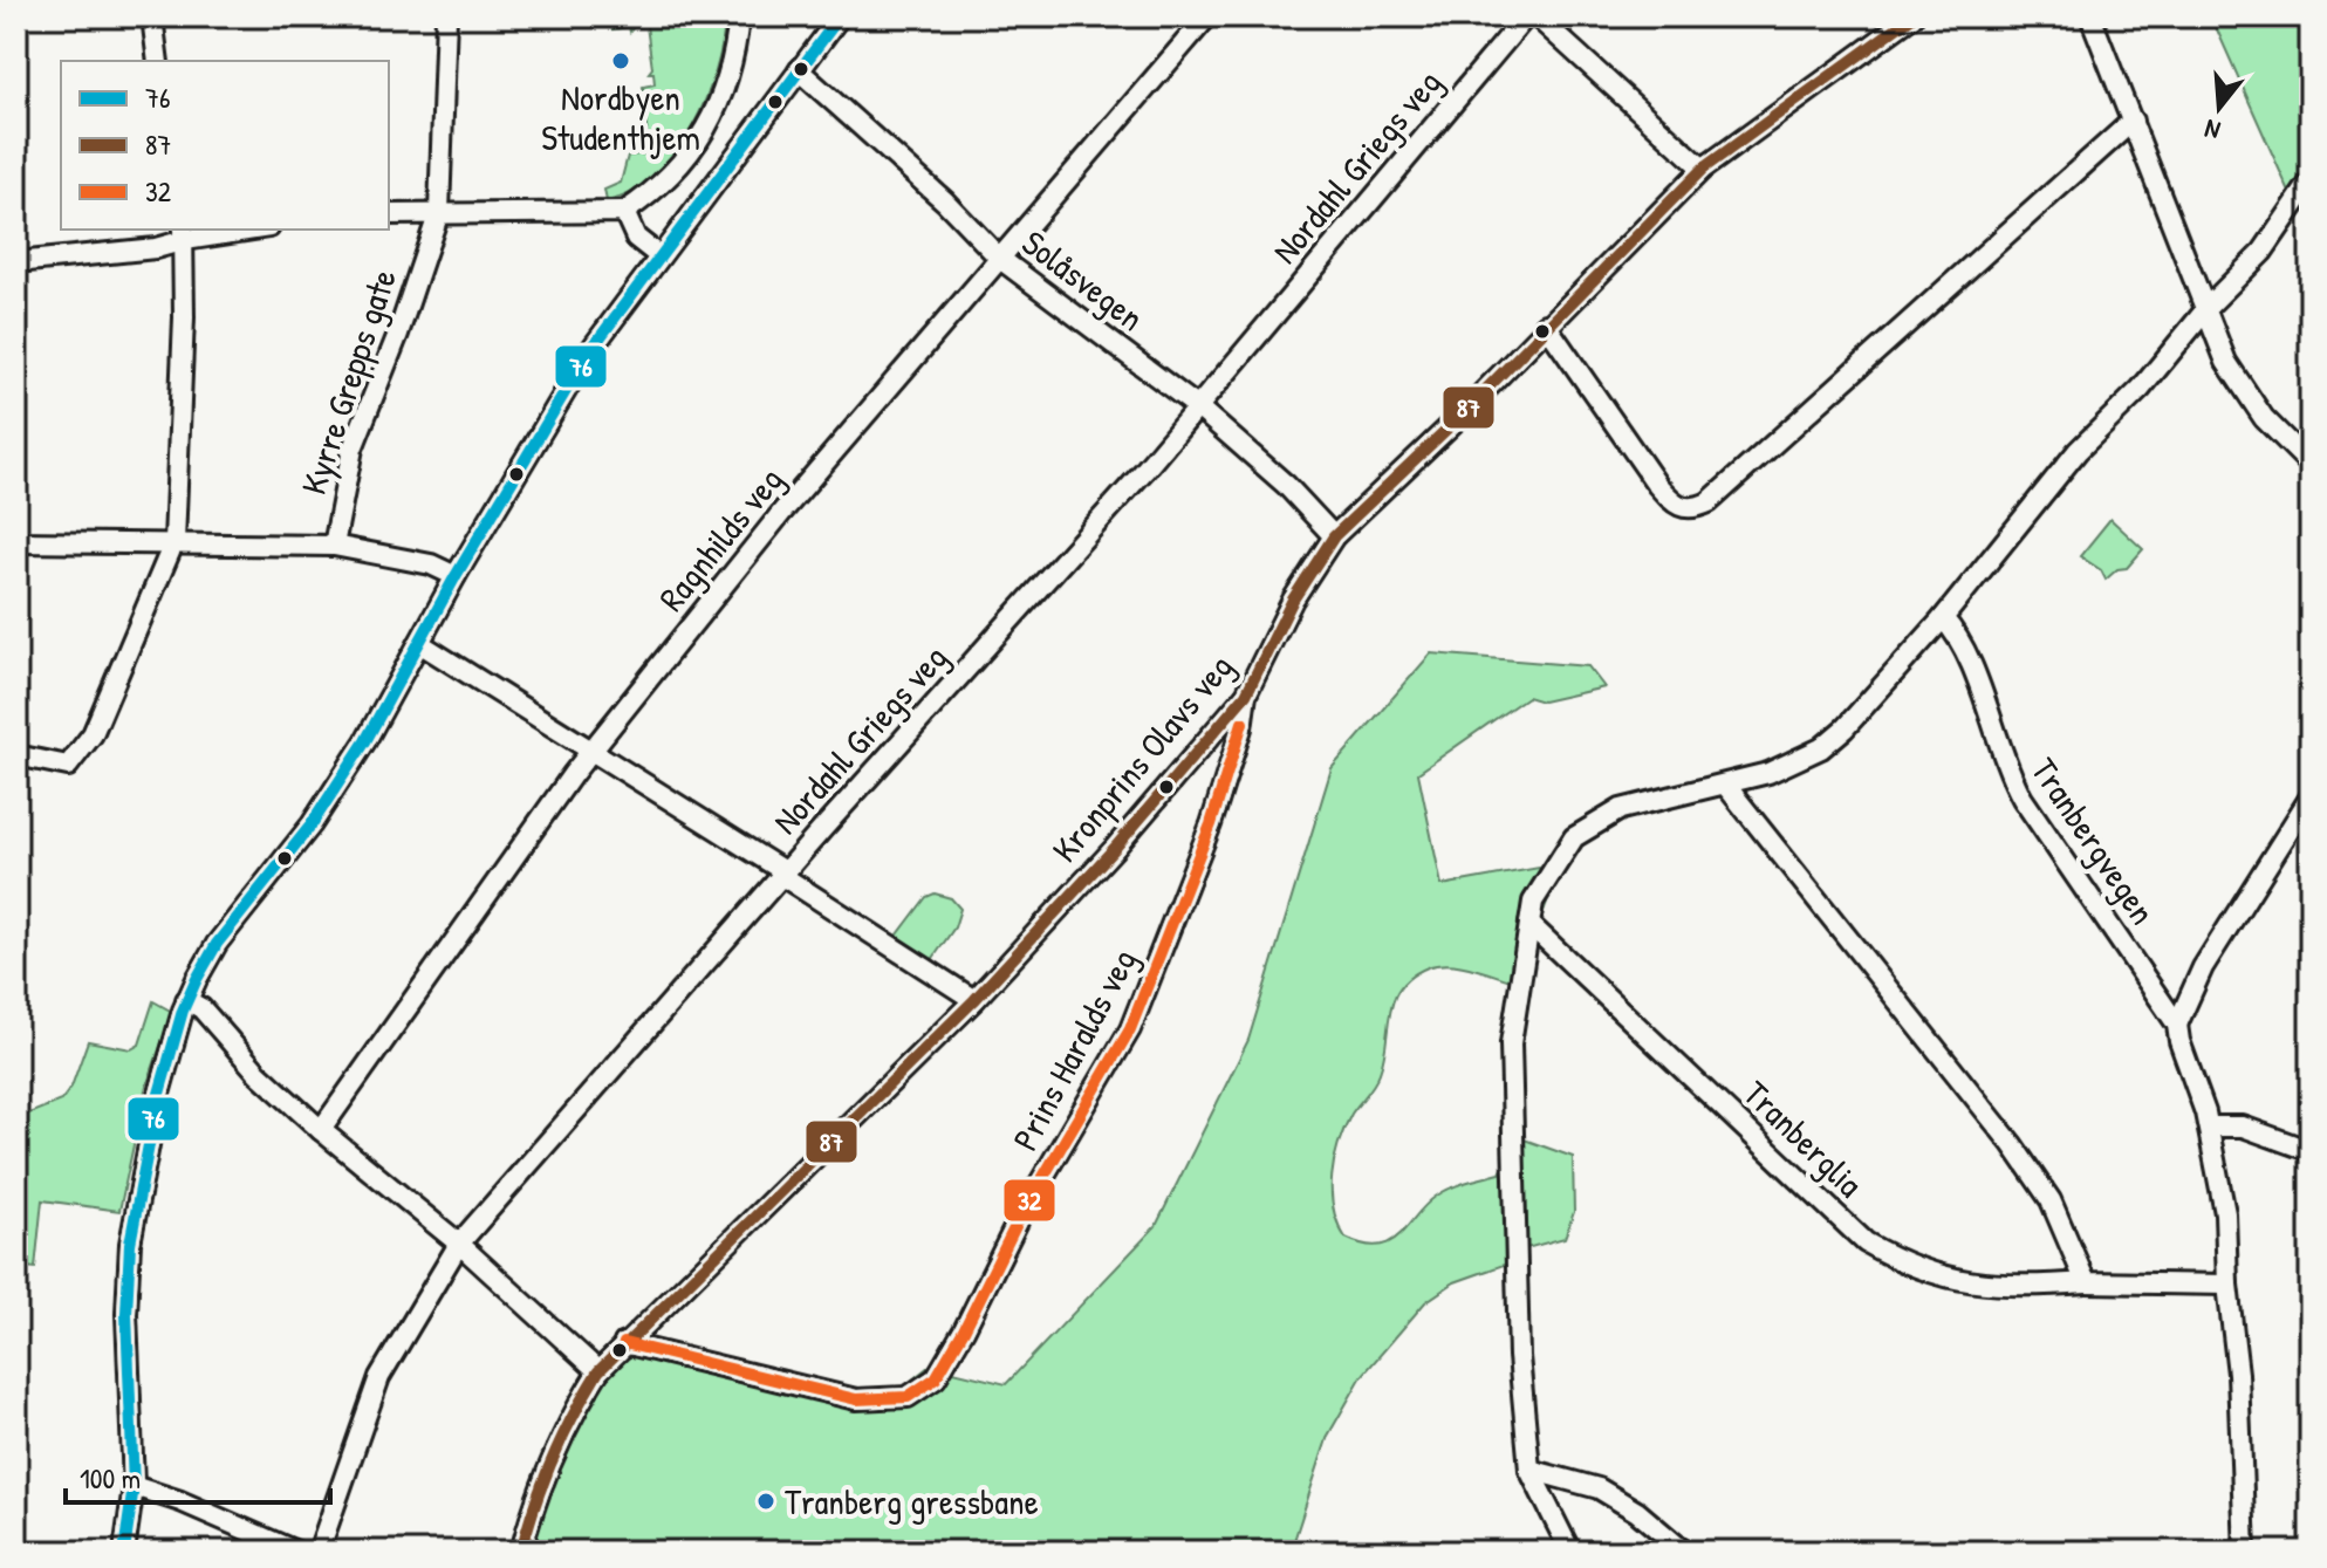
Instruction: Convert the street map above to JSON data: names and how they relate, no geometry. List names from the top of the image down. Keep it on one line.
{"streets":{"street":["Nordahl Griegs veg","Solåsvegen","Kyrre Grepps gate","Ragnhilds veg","Kronprins Olavs veg","Tranbergvegen","Prins Haralds veg","Tranberglia"]},"crossings":[["Nordahl Griegs veg","Solåsvegen"],["Solåsvegen","Ragnhilds veg"],["Solåsvegen","Kronprins Olavs veg"],["Kronprins Olavs veg","Prins Haralds veg"],["Tranbergvegen","Tranberglia"]],"places":["Nordbyen Studenthjem","Tranberg gressbane"],"lines":["transit line 76","transit line 87","transit line 32"],"legend":["76","87","32"],"scale_bar":"100 m","north":"bottom"}
